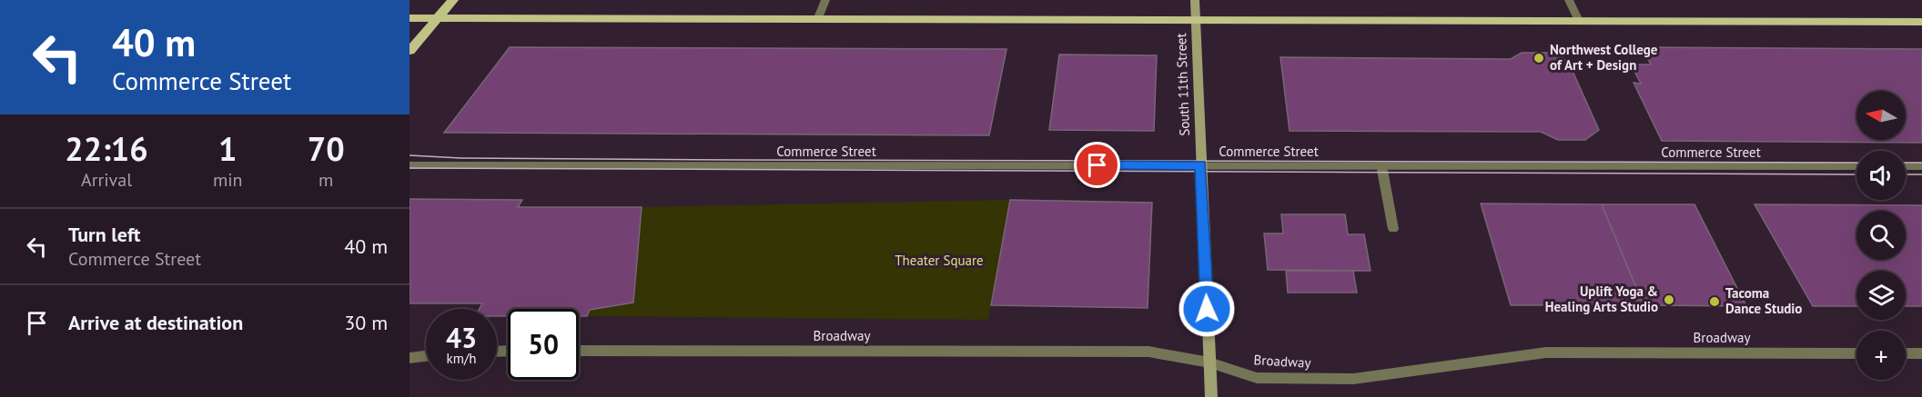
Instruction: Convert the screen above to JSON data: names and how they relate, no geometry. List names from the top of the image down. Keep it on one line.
{"streets":{"main road":["South 11th Street"],"street":["Commerce Street","Broadway"]},"crossings":[["South 11th Street","Commerce Street"],["South 11th Street","Broadway"]],"parks":["Theater Square"],"places":["Northwest College of Art + Design","Uplift Yoga & Healing Arts Studio","Tacoma Dance Studio"],"north":"left","page":{"turn":["40 m","Commerce Street"],"map_buttons":"+","eta":["22:16","Arrival","1","min","70","m"],"list":[{"name":"Turn left","note":"Commerce Street","value":"40 m"},{"name":"Arrive at destination","value":"30 m"}],"speed":"43 km/h","limit":"50"}}
